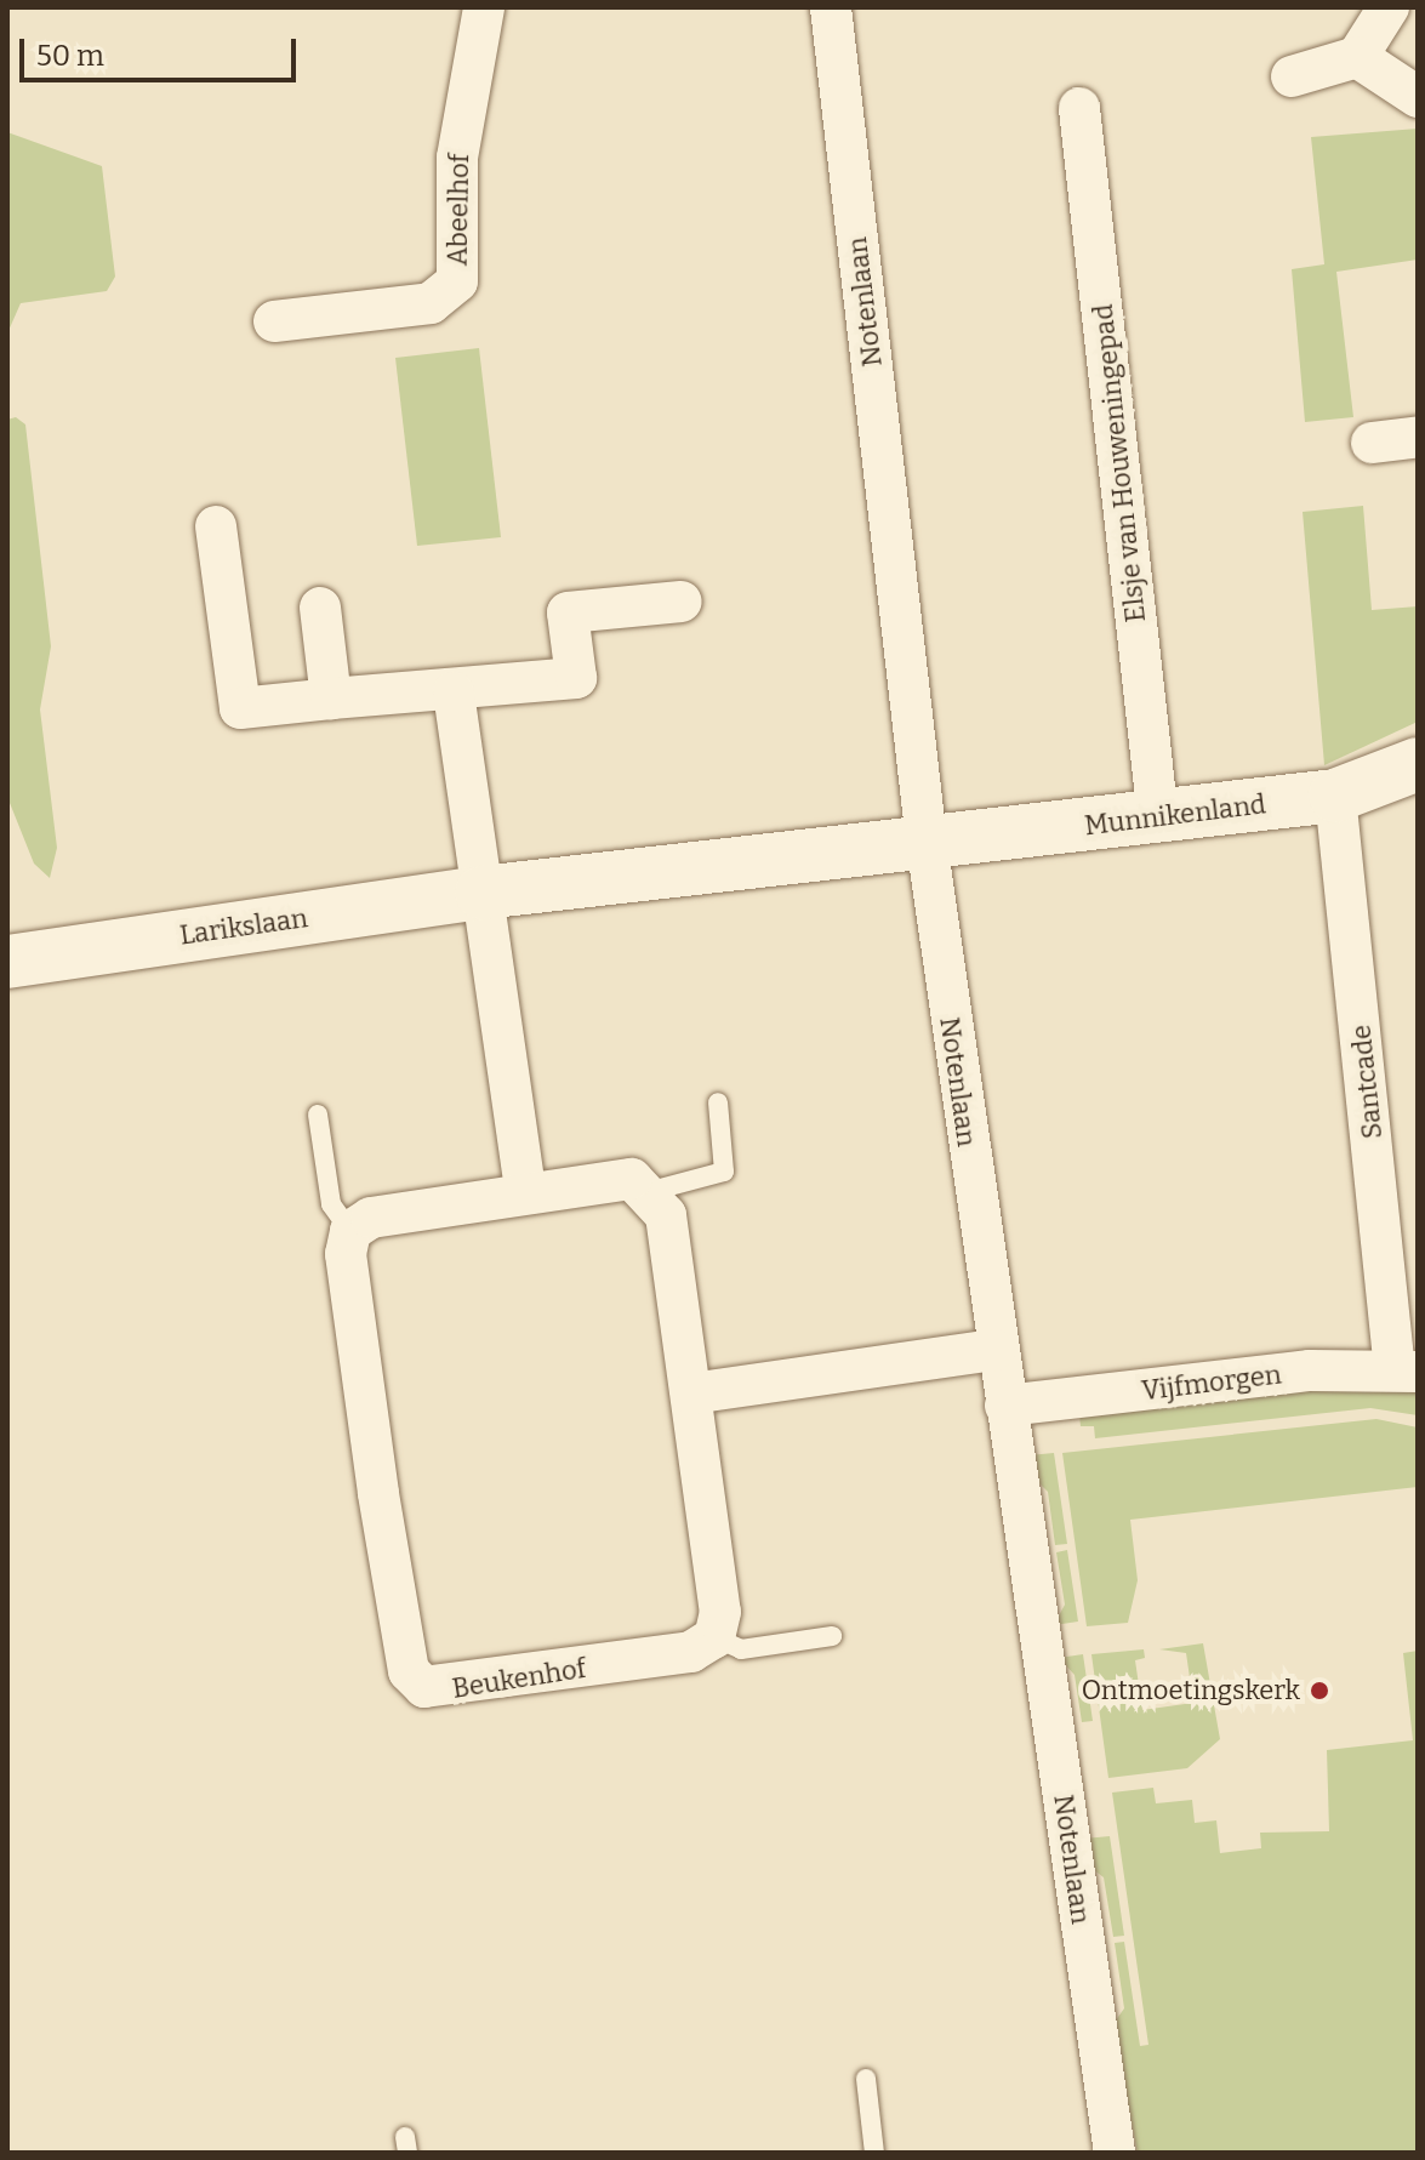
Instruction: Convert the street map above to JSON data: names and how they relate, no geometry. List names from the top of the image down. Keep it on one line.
{"streets":{"street":["Abeelhof","Notenlaan","Elsje van Houweningepad","Munnikenland","Larikslaan","Santcade","Vijfmorgen","Beukenhof"]},"crossings":[["Notenlaan","Munnikenland"],["Notenlaan","Larikslaan"],["Notenlaan","Vijfmorgen"],["Elsje van Houweningepad","Munnikenland"],["Munnikenland","Larikslaan"],["Munnikenland","Santcade"],["Santcade","Vijfmorgen"]],"places":["Ontmoetingskerk"],"scale_bar":"50 m"}
